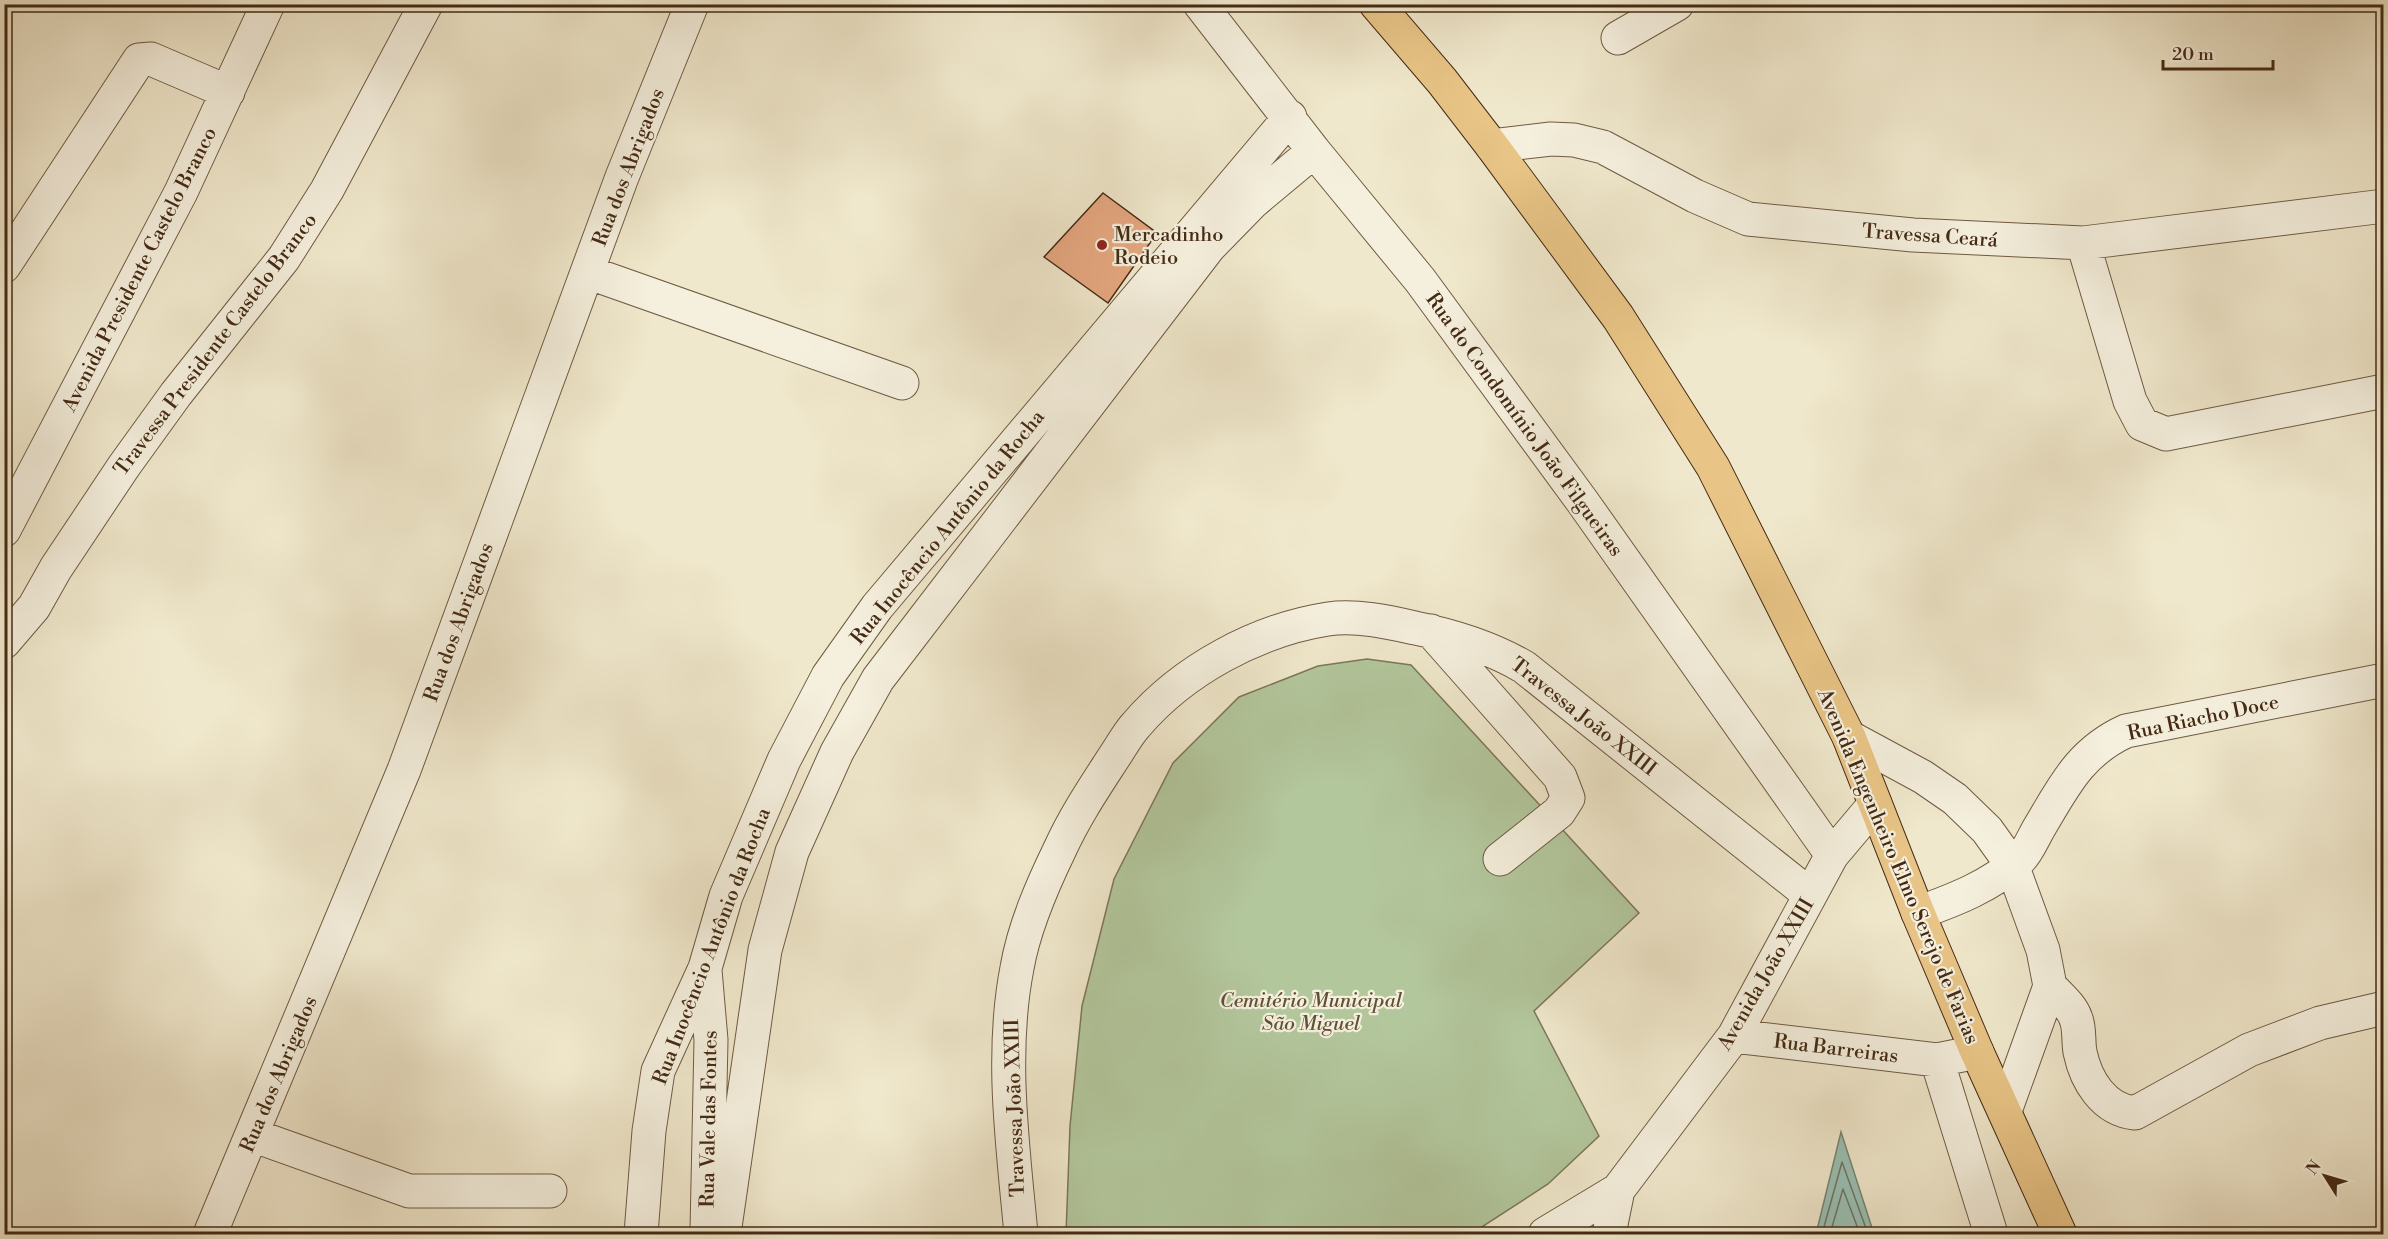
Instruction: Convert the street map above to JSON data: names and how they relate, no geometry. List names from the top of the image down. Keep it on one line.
{"streets":{"main road":["Avenida Engenheiro Elmo Serejo de Farias"],"street":["Rua dos Abrigados","Travessa Ceará","Avenida Presidente Castelo Branco","Travessa Presidente Castelo Branco","Rua do Condomínio João Filgueiras","Rua Inocêncio Antônio da Rocha","Travessa João XXIII","Rua Riacho Doce","Avenida João XXIII","Rua Barreiras","Rua Vale das Fontes"]},"crossings":[["Travessa Ceará","Avenida Engenheiro Elmo Serejo de Farias"],["Rua do Condomínio João Filgueiras","Rua Inocêncio Antônio da Rocha"],["Rua do Condomínio João Filgueiras","Avenida João XXIII"],["Rua Inocêncio Antônio da Rocha","Rua Vale das Fontes"],["Travessa João XXIII","Avenida João XXIII"],["Rua Riacho Doce","Avenida Engenheiro Elmo Serejo de Farias"],["Avenida Engenheiro Elmo Serejo de Farias","Avenida João XXIII"],["Avenida Engenheiro Elmo Serejo de Farias","Rua Barreiras"],["Avenida João XXIII","Rua Barreiras"]],"parks":["Cemitério Municipal São Miguel"],"places":["Mercadinho Rodeio"],"scale_bar":"20 m","north":"top left"}
